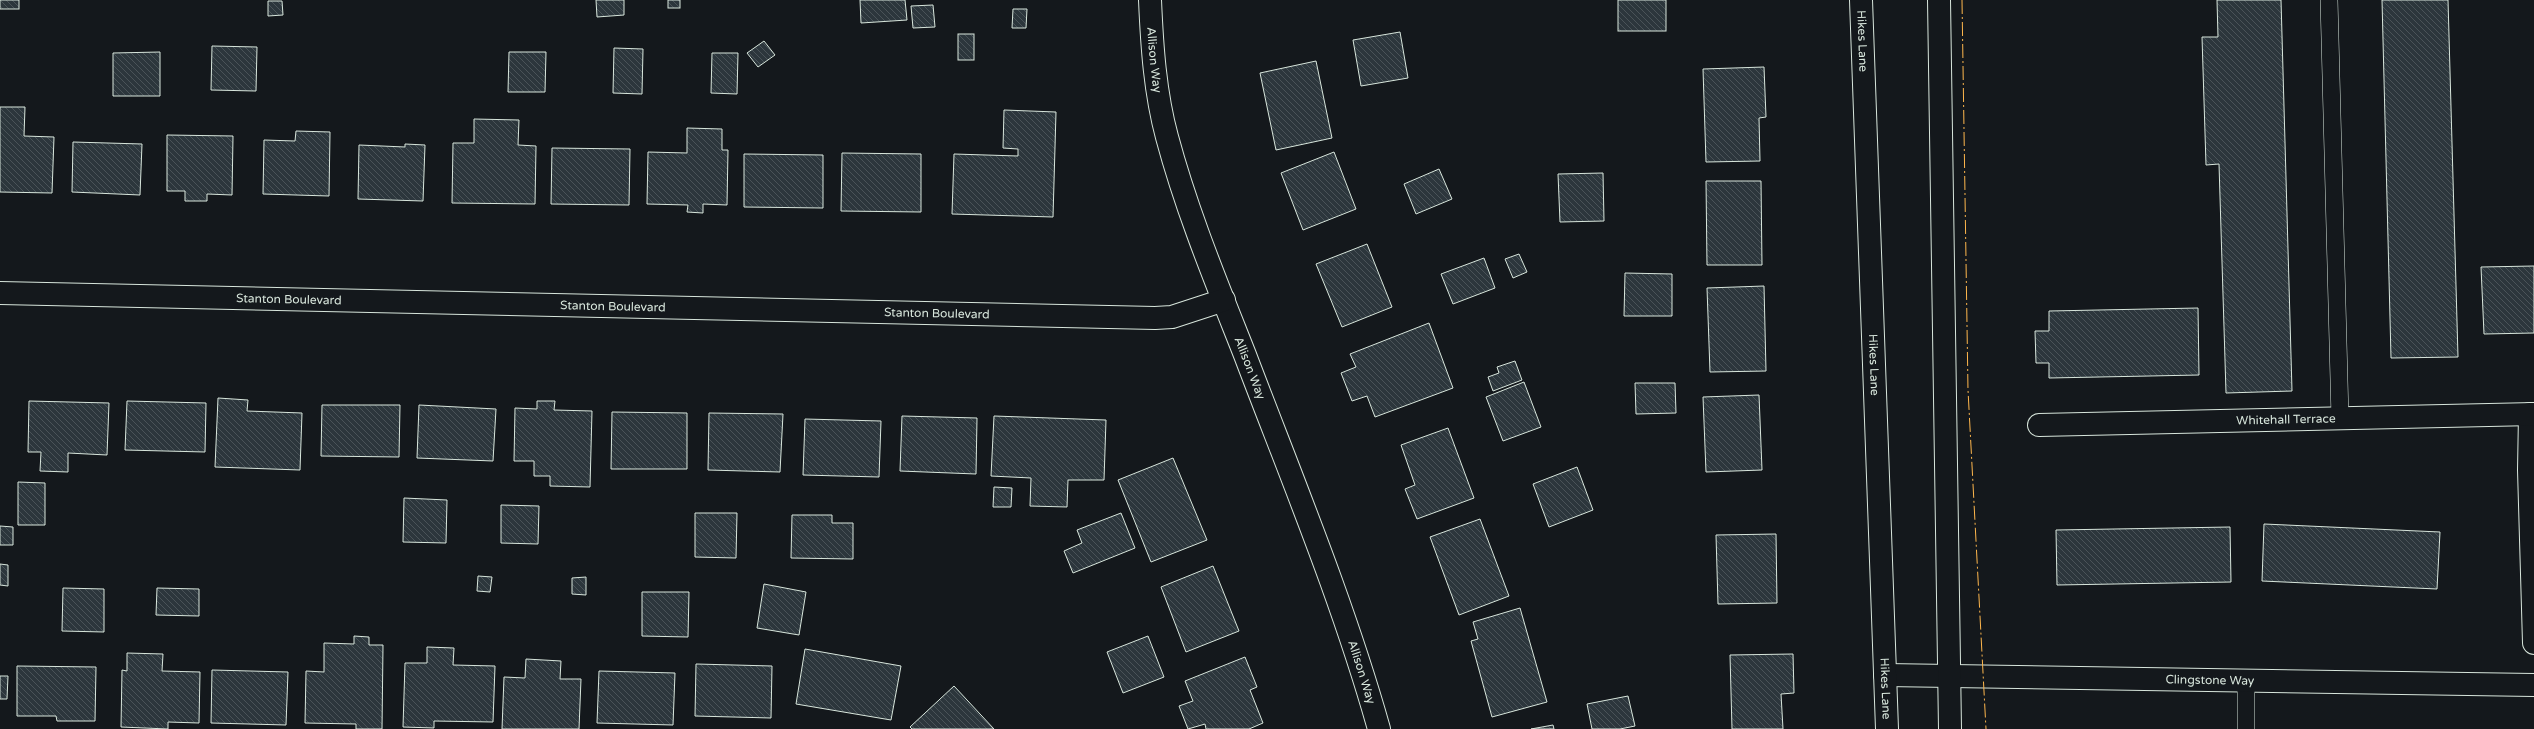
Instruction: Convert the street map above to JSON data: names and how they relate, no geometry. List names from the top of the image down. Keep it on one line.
{"streets":{"street":["Hikes Lane","Allison Way","Stanton Boulevard","Whitehall Terrace","Clingstone Way"]},"crossings":[["Hikes Lane","Clingstone Way"],["Allison Way","Stanton Boulevard"]]}
